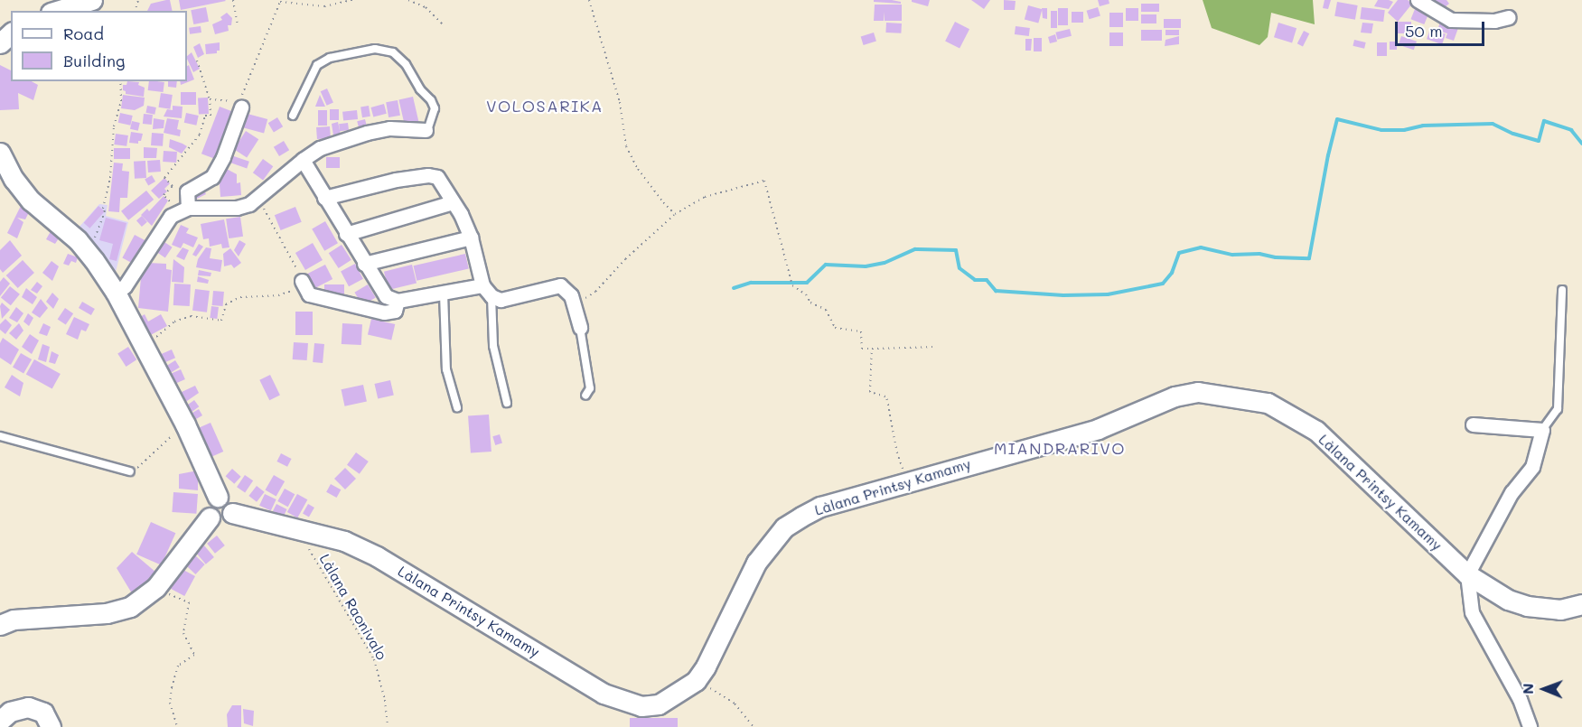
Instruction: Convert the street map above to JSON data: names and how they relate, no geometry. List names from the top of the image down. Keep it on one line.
{"streets":{"street":["Làlana Printsy Kamamy"],"path":["Làlana Raonivalo"]},"crossings":[["Làlana Printsy Kamamy","Làlana Raonivalo"]],"districts":["VOLOSARIKA","MIANDRARIVO"],"legend":["Road","Building"],"scale_bar":"50 m","north":"left"}
